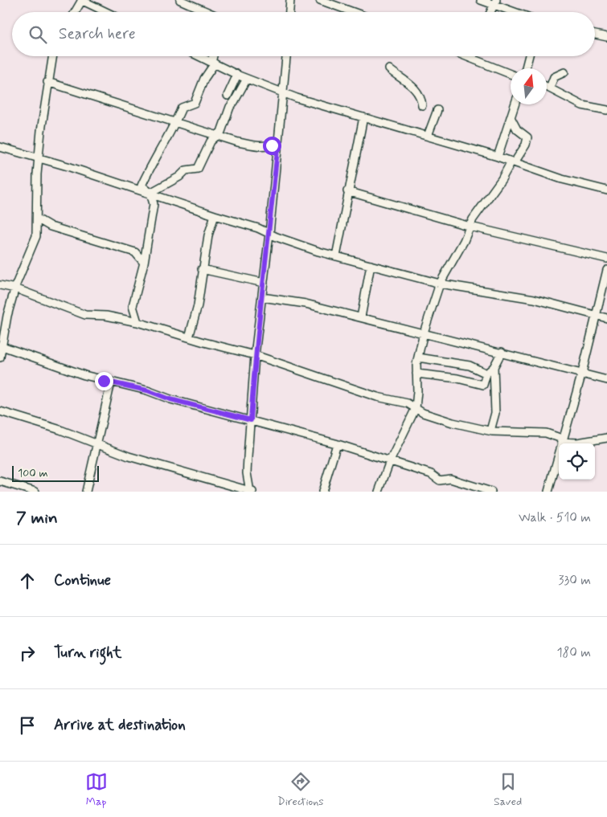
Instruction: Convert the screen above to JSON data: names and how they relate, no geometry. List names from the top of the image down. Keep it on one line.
{"scale_bar":"100 m","north":"top","page":{"search":"Search here","scale":"100 m","heading":["7 min","Walk · 510 m"],"list":[["Continue","330 m"],["Turn right","180 m"],"Arrive at destination"],"nav":["Map","Directions","Saved"]}}
